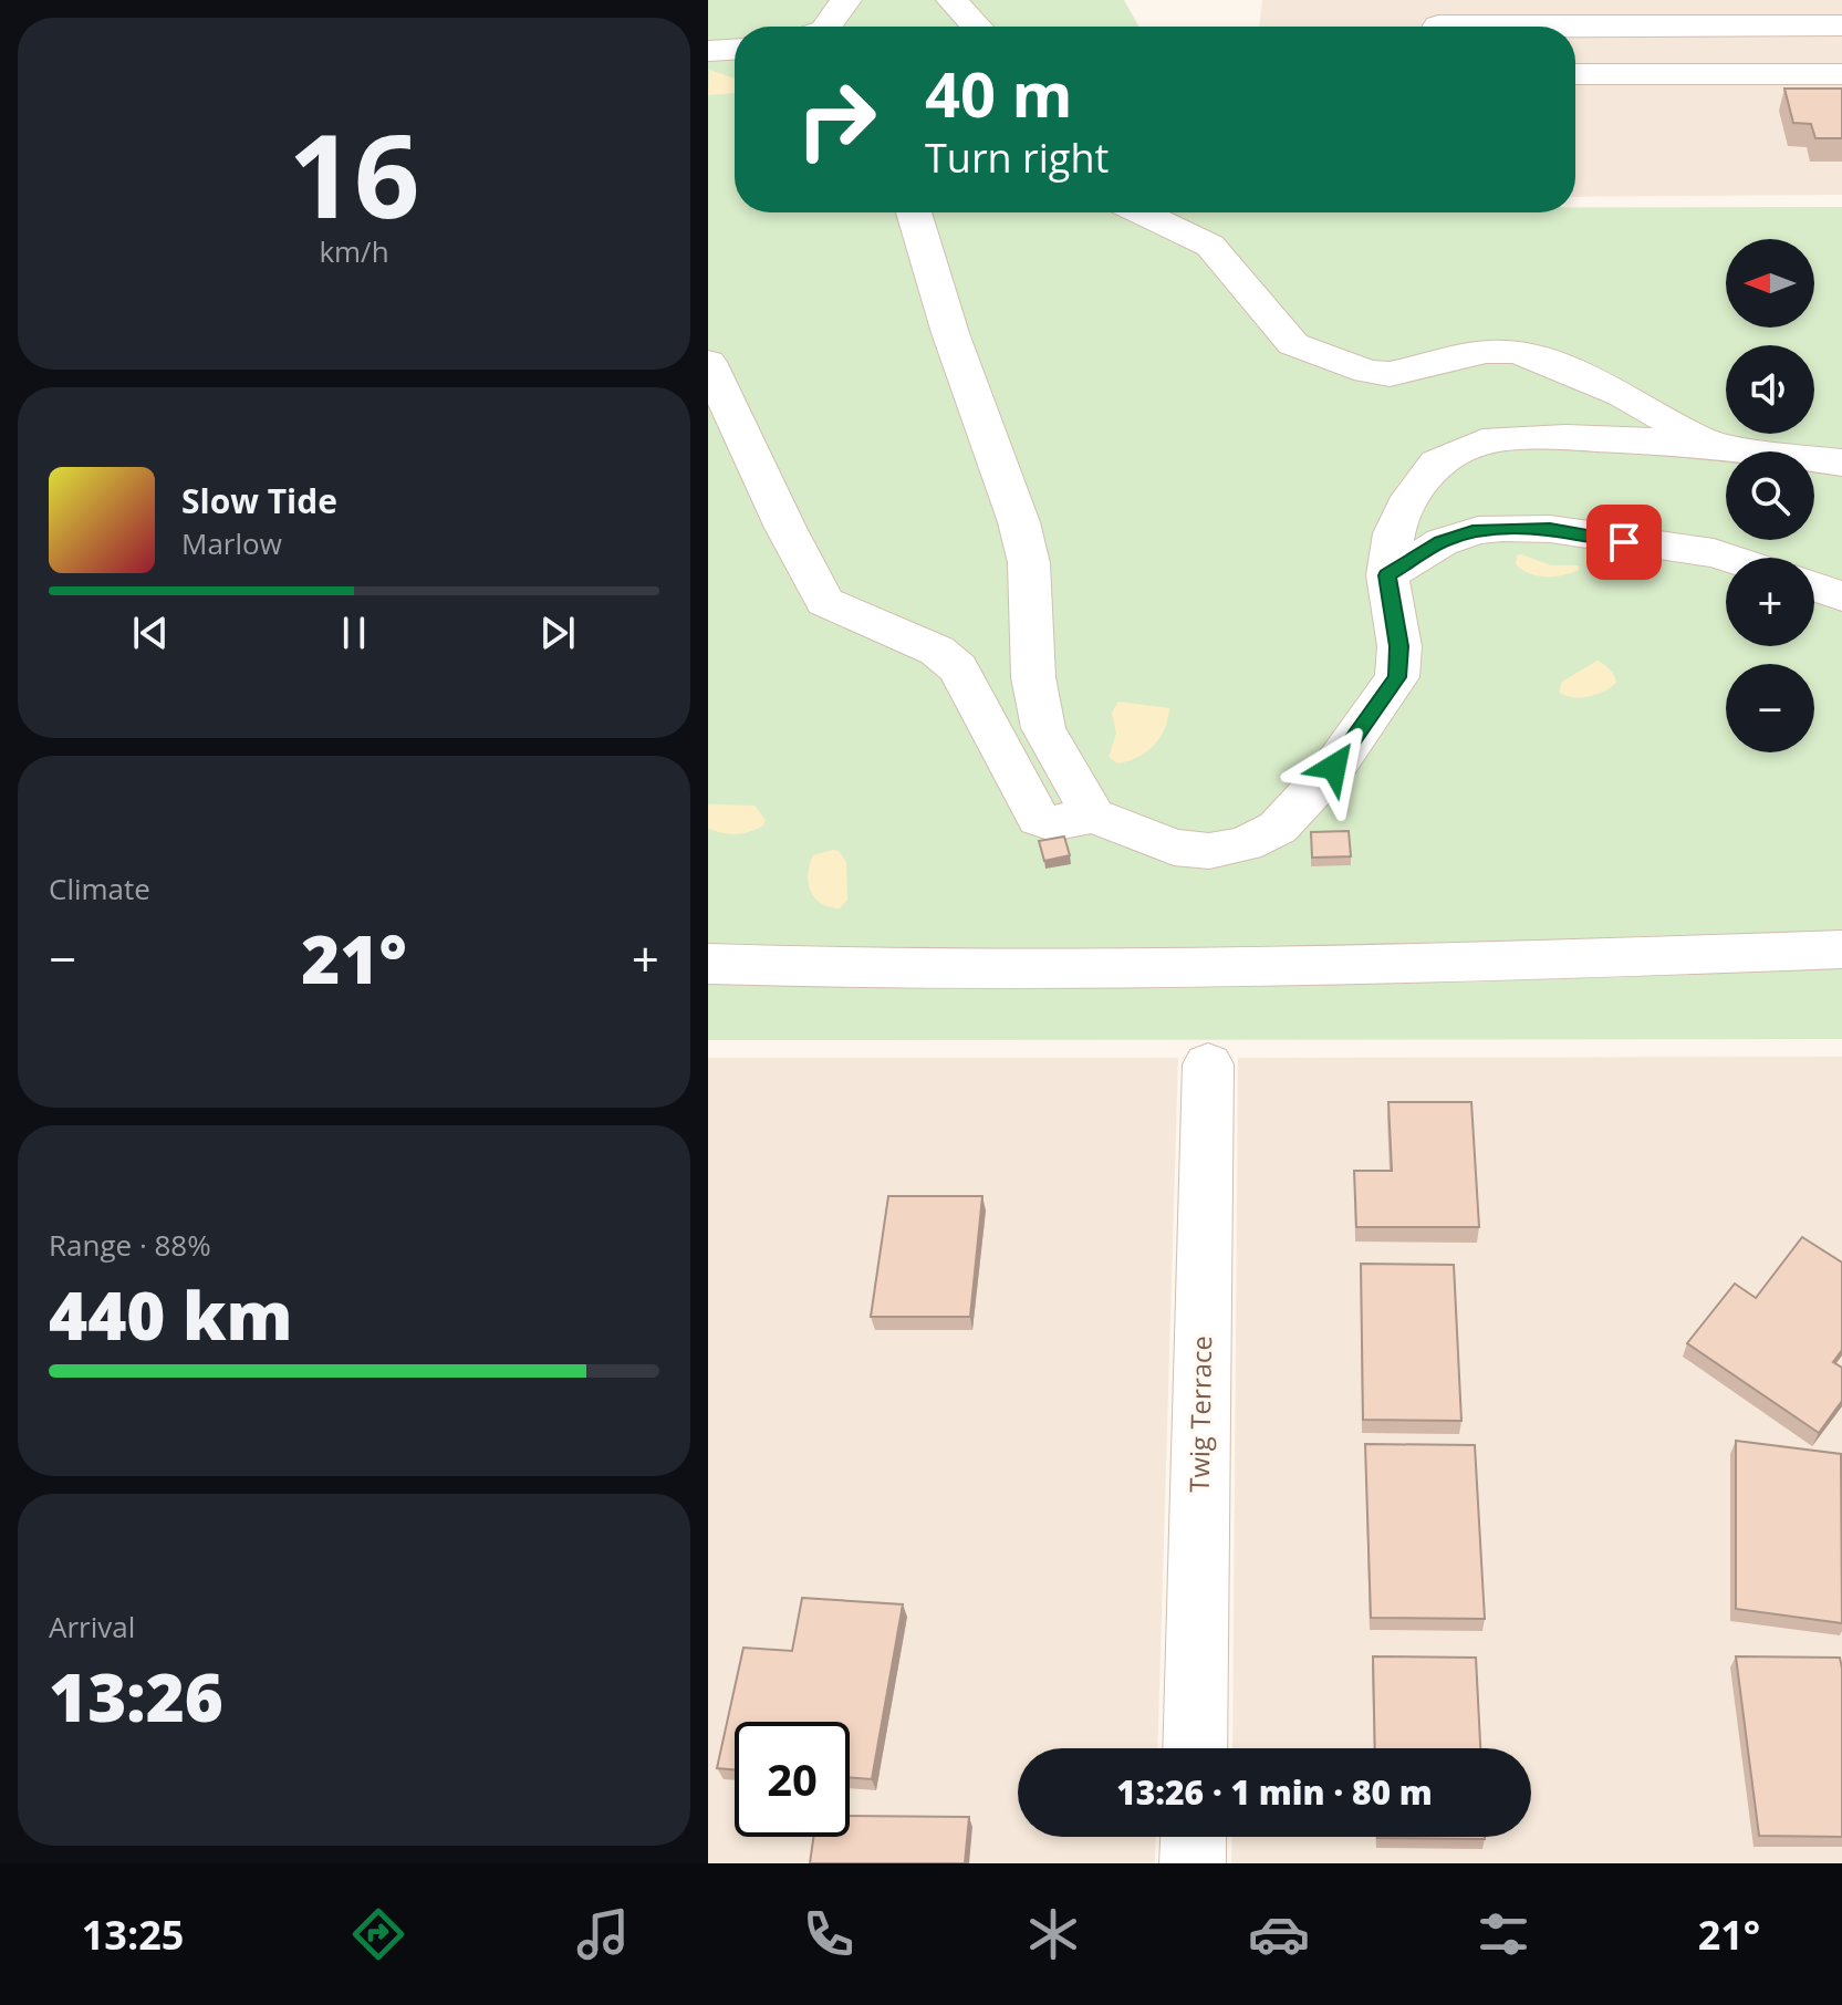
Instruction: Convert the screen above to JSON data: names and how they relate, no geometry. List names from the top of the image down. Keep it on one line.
{"streets":{"street":["Twig Terrace"]},"north":"left","page":{"tile":[["16","km/h"],"Climate",["Range · 88%","440 km"],["Arrival","13:26"]],"turn":["40 m","Turn right"],"map_buttons":["+","−"],"song":["Slow Tide","Marlow"],"heat":["−","21°","+"],"limit":"20","trip":"13:26 · 1 min · 80 m","tabs":["13:25","21°"]}}
